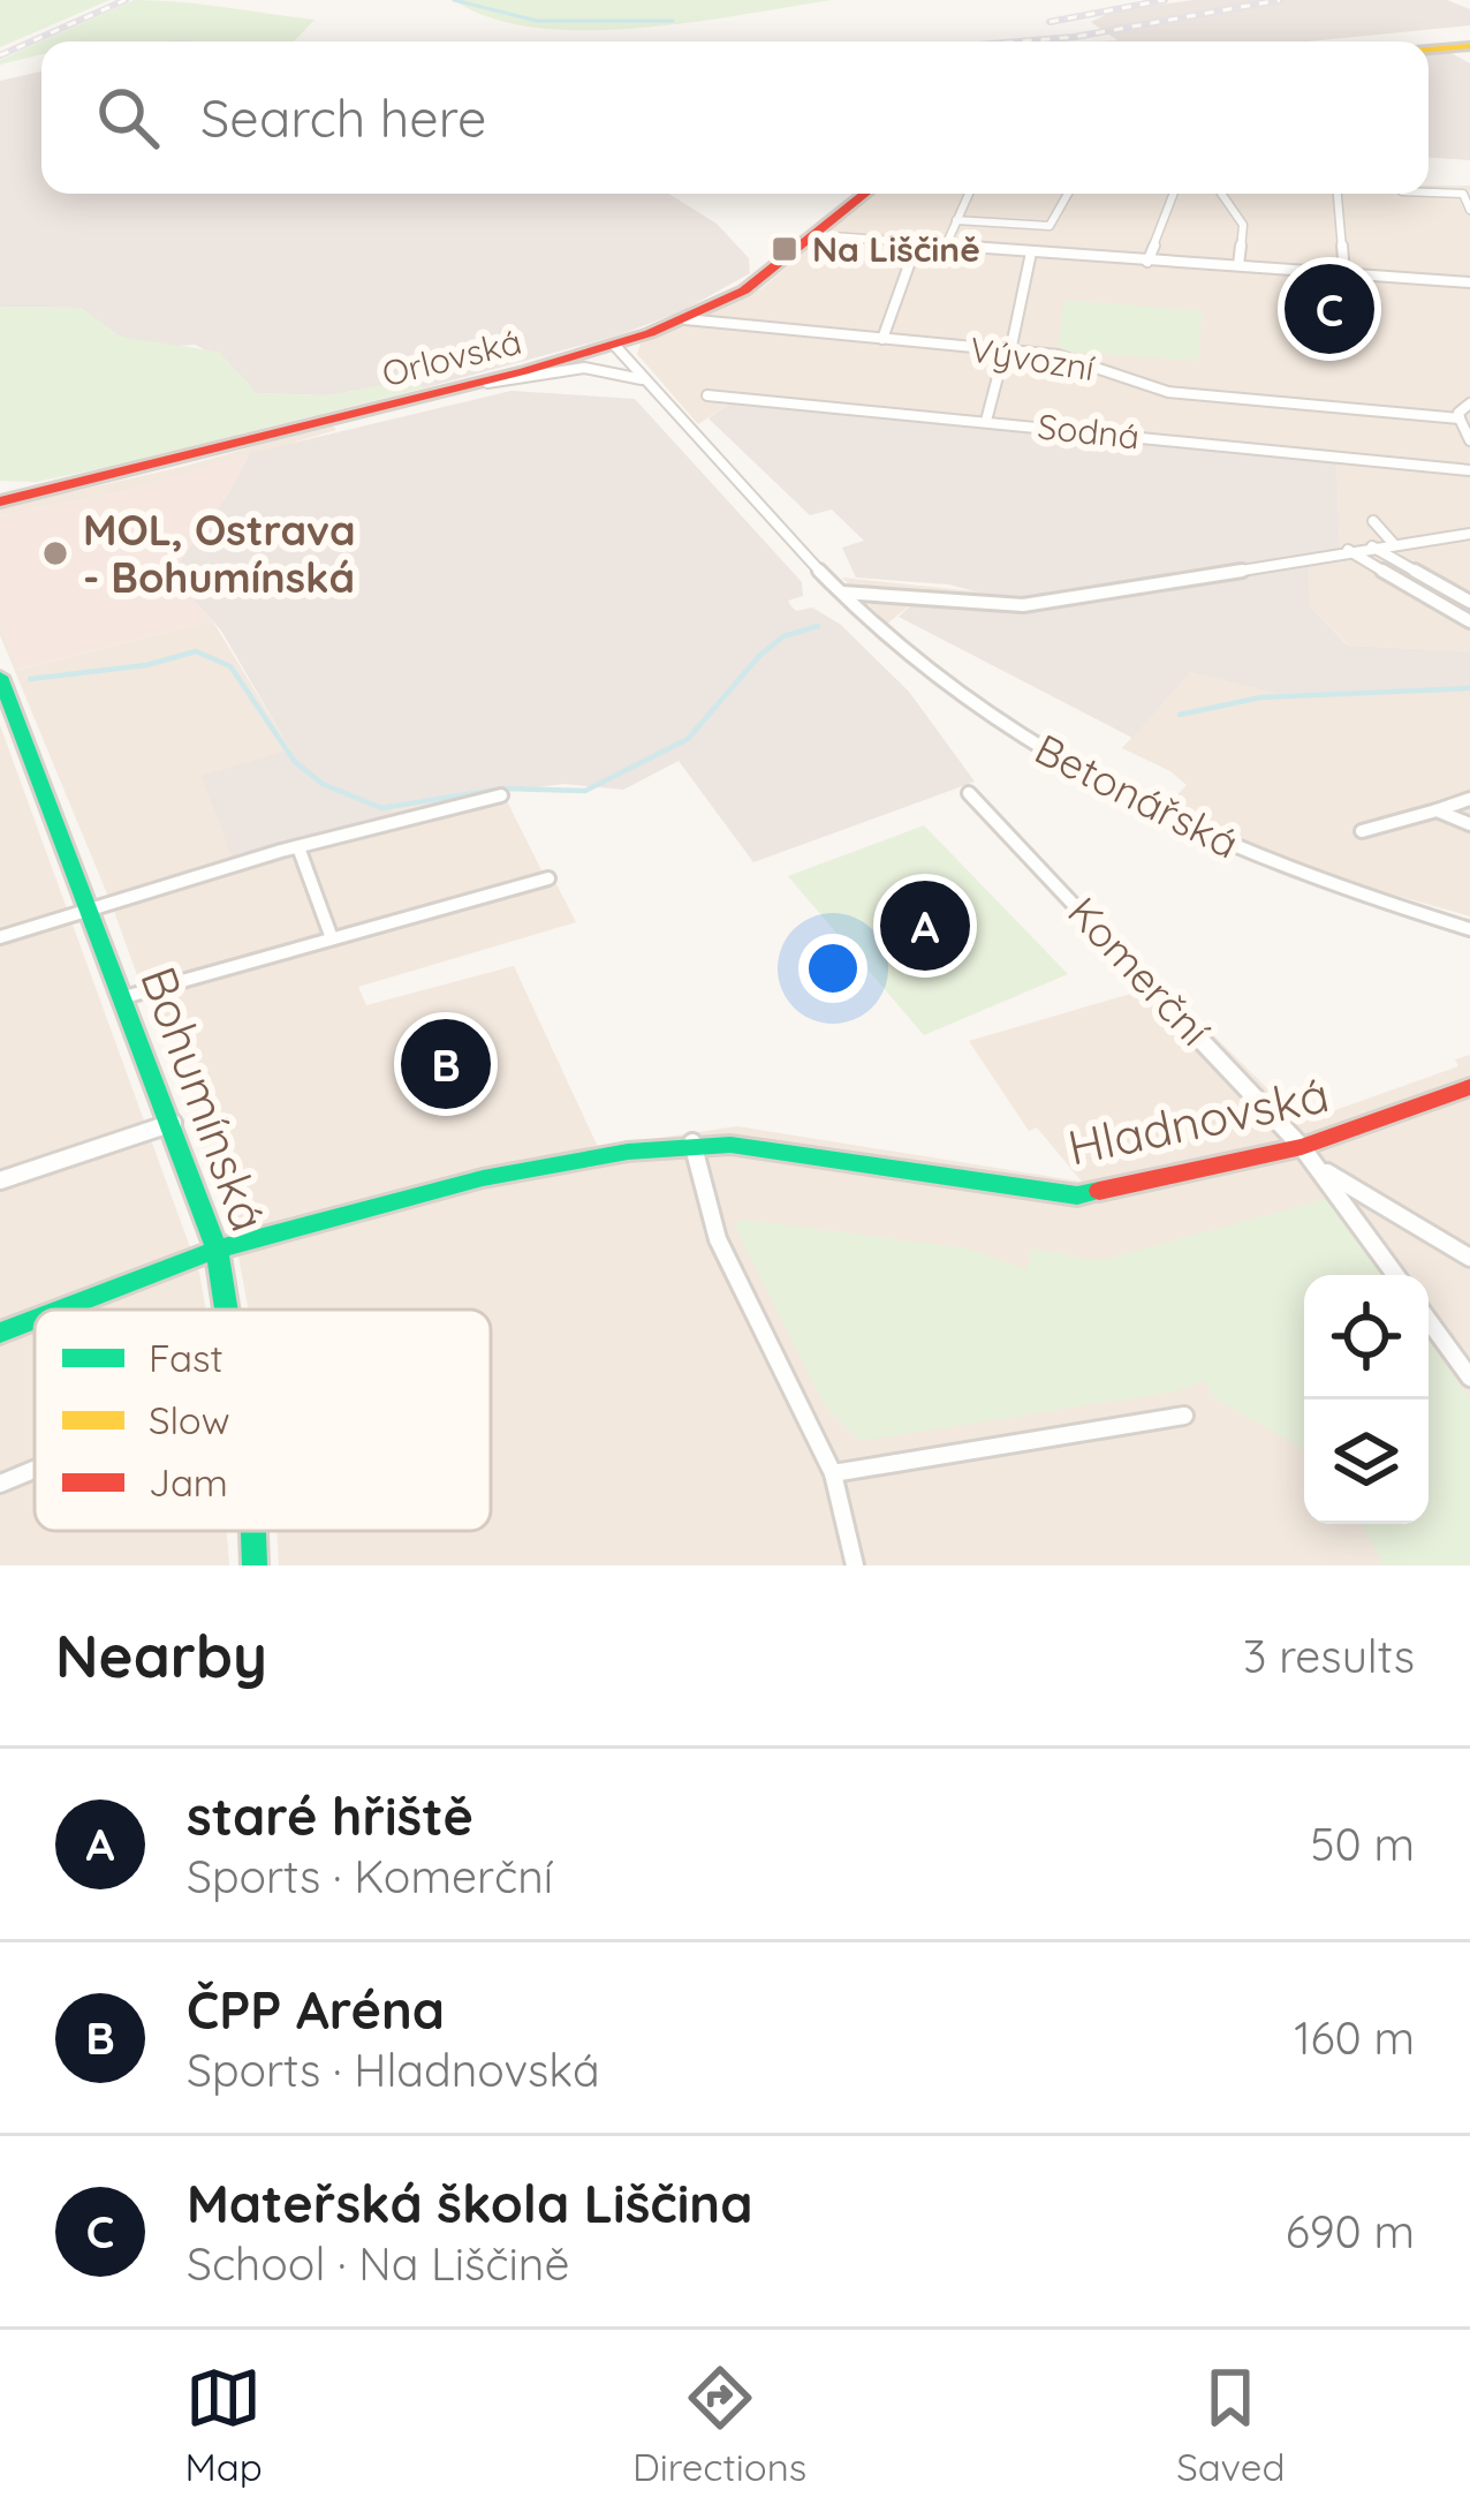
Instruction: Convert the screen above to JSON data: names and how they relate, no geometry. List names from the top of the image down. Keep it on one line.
{"streets":{"main road":["Orlovská","Bohumínská","Hladnovská"],"street":["Vývozní","Sodná","Betonářská","Komerční"]},"crossings":[["Orlovská","Vývozní"],["Orlovská","Betonářská"],["Komerční","Hladnovská"],["Bohumínská","Hladnovská"]],"places":{"transit":["Na Liščině"],"other":["MOL, Ostrava - Bohumínská"]},"legend":["Fast","Slow","Jam"],"page":{"search":"Search here","pins":["C","A","B"],"heading":["Nearby","3 results"],"list":[{"mark":"A","name":"staré hřiště","note":"Sports · Komerční","value":"50 m"},{"mark":"B","name":"ČPP Aréna","note":"Sports · Hladnovská","value":"160 m"},{"mark":"C","name":"Mateřská škola Liščina","note":"School · Na Liščině","value":"690 m"}],"nav":["Map","Directions","Saved"]}}
